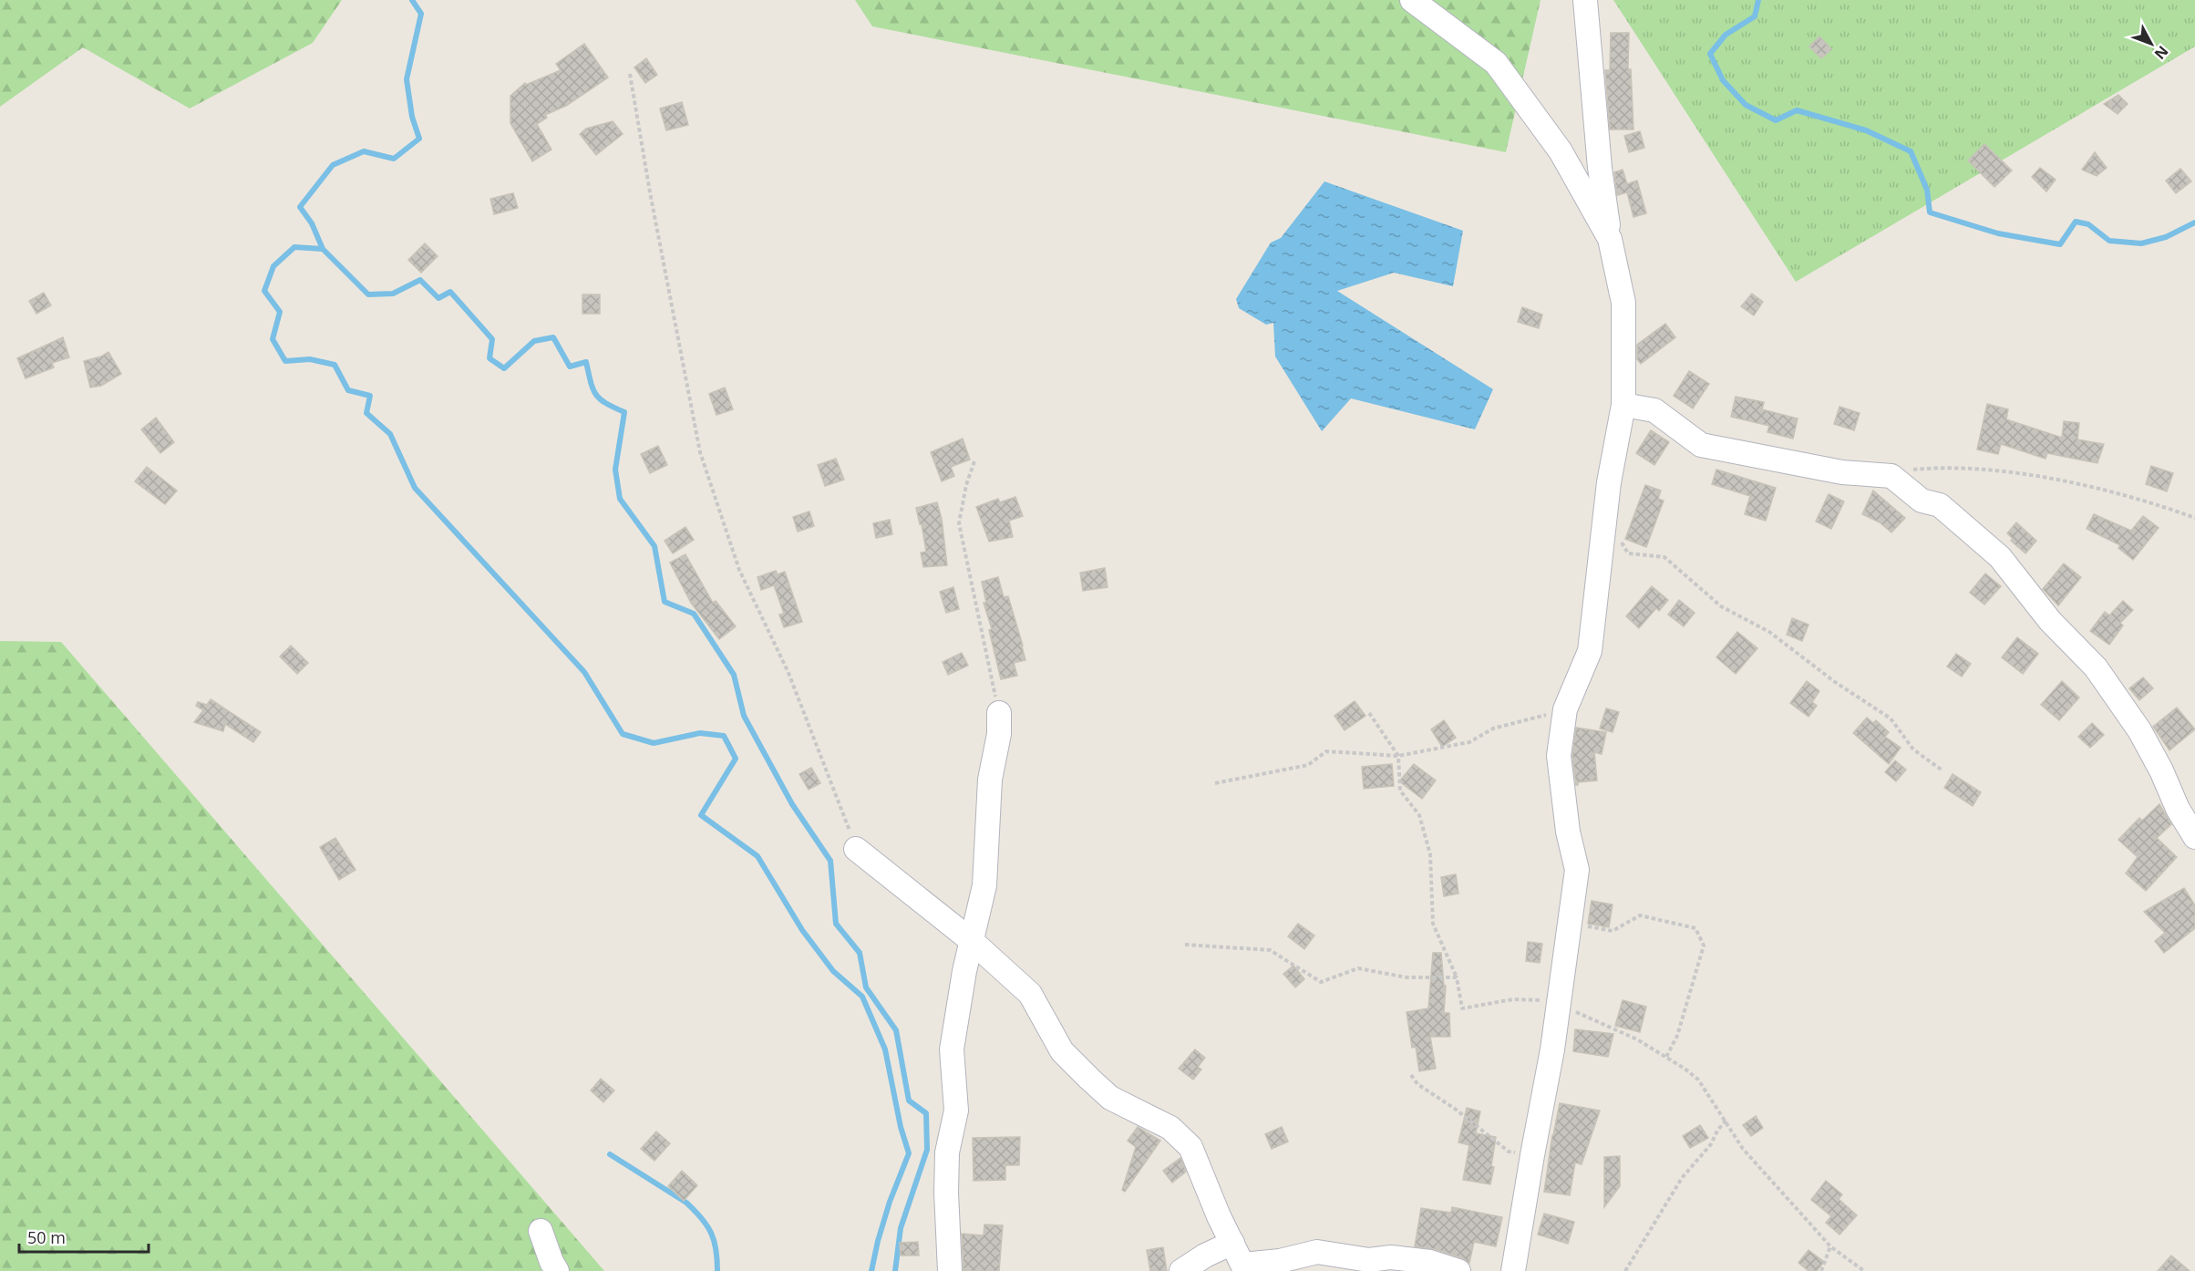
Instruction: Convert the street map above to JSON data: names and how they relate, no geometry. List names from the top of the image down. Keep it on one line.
{"scale_bar":"50 m","north":"bottom right"}
